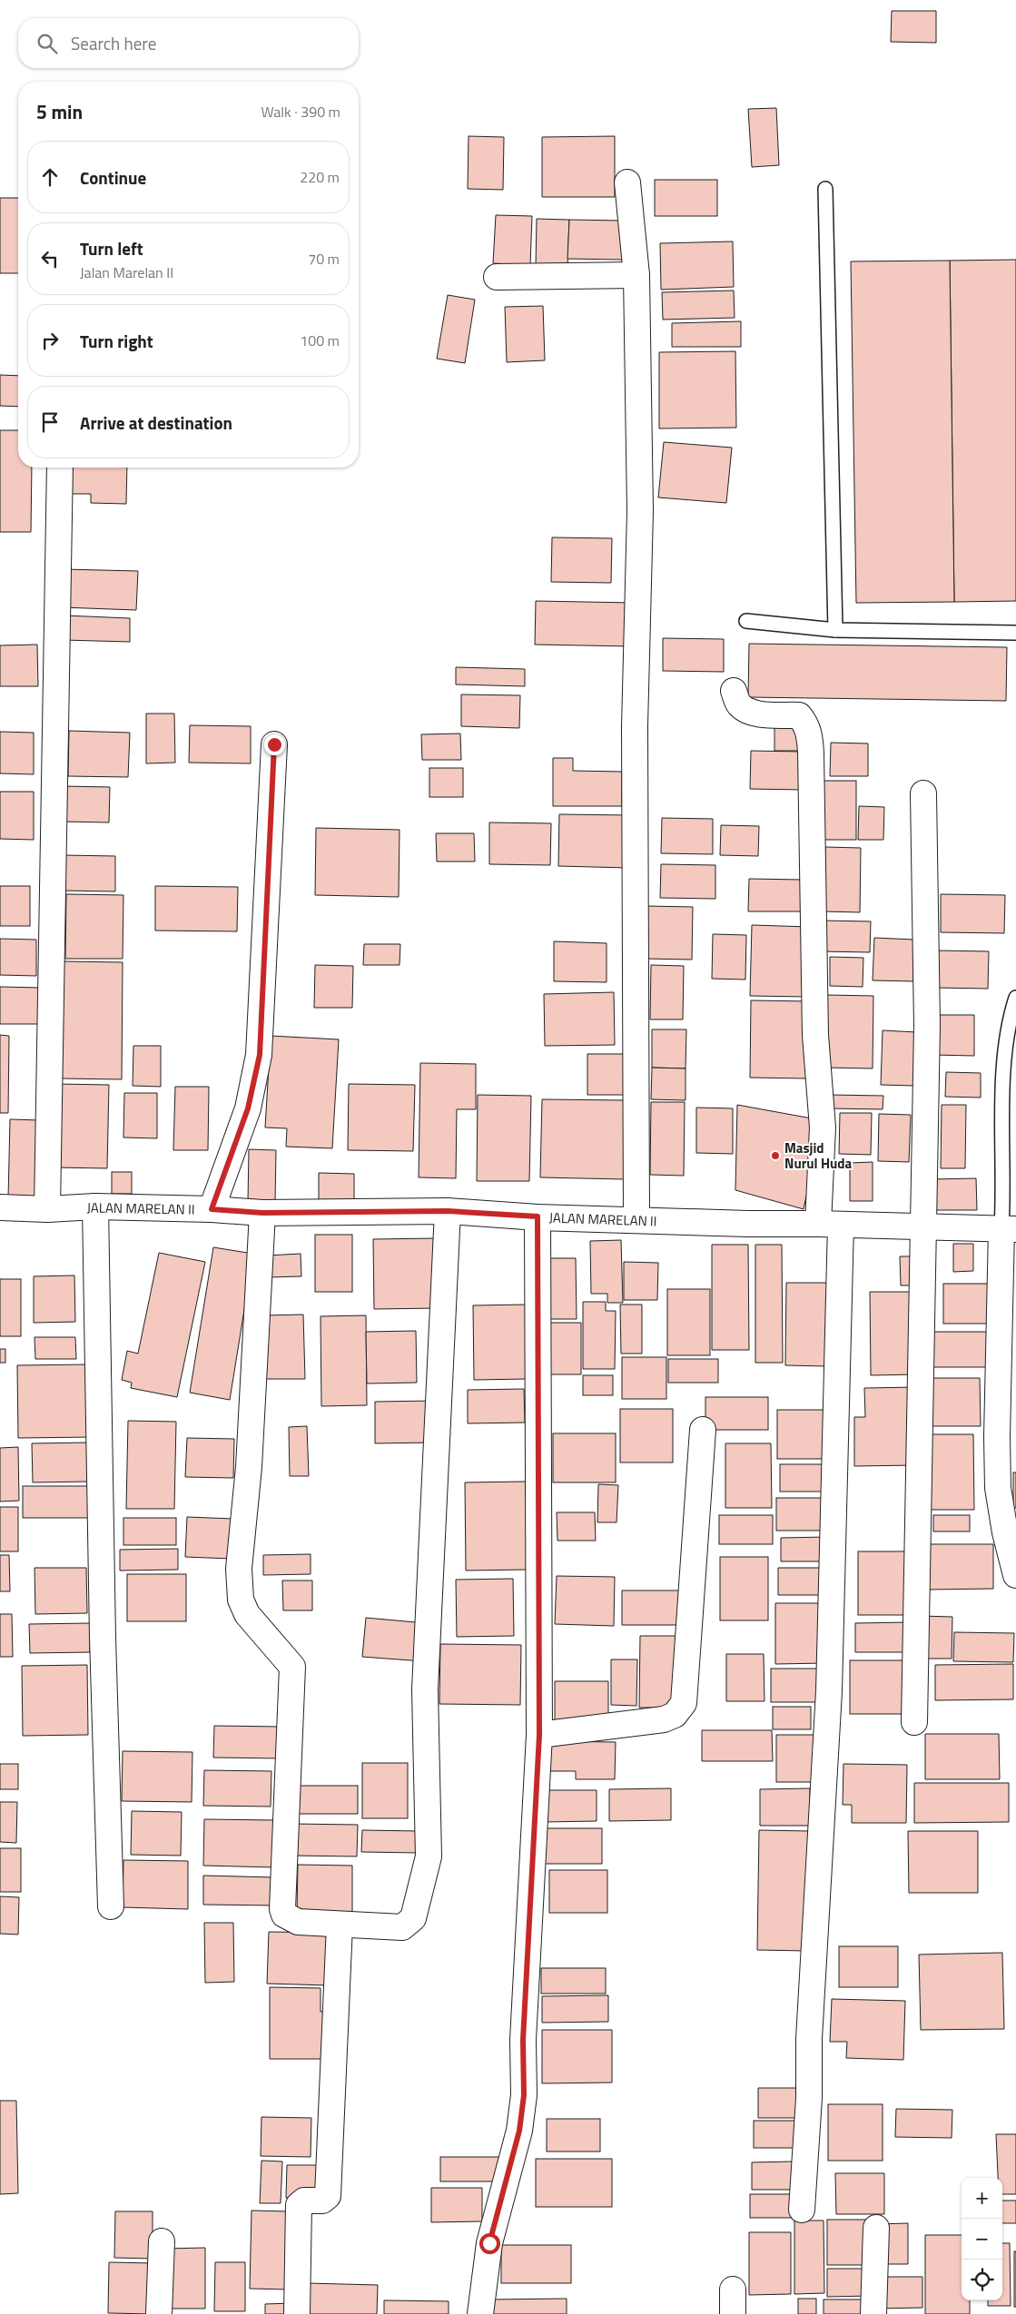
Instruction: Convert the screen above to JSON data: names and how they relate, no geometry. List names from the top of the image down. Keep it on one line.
{"streets":{"street":["JALAN MARELAN II"]},"places":["Masjid Nurul Huda"],"page":{"search":"Search here","heading":["5 min","Walk · 390 m"],"list":[["Continue","220 m"],["Turn left","Jalan Marelan II","70 m"],["Turn right","100 m"],"Arrive at destination"],"map_buttons":["+","−"]}}
